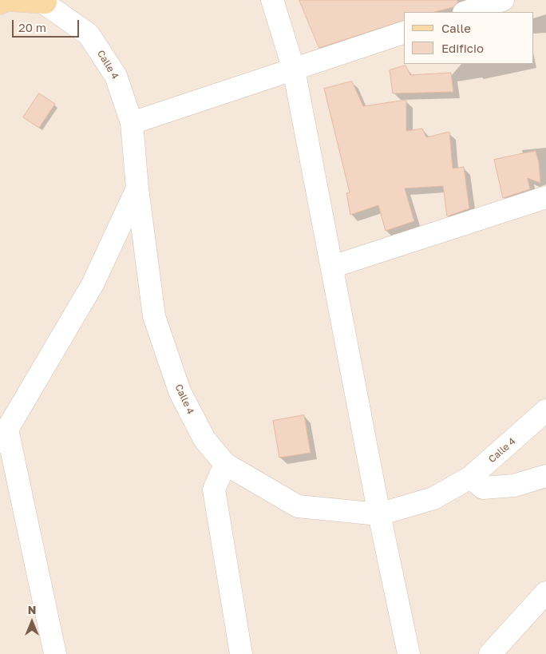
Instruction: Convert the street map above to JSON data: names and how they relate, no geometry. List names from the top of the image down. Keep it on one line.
{"streets":{"street":["Calle 4"]},"legend":["Calle","Edificio"],"scale_bar":"20 m","north":"top"}
